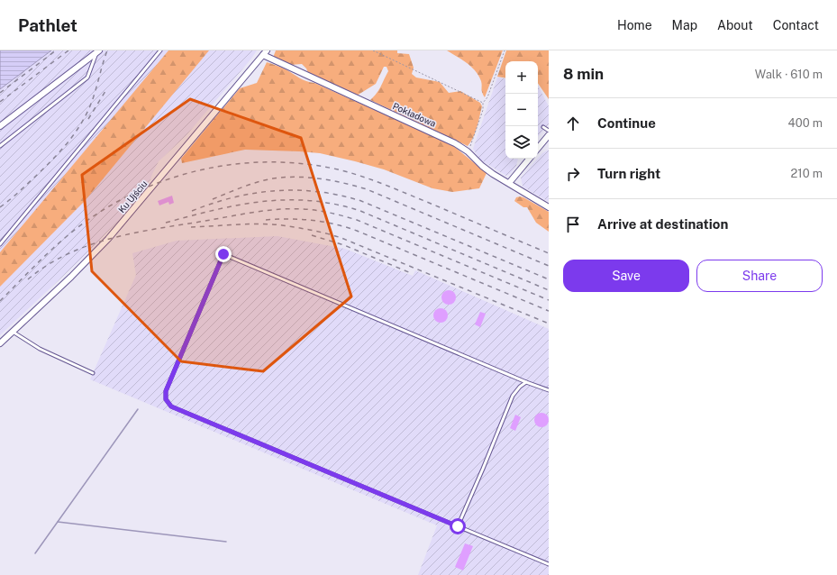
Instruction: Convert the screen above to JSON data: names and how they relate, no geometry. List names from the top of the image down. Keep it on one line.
{"streets":{"street":["Pokładowa","Ku Ujściu"]},"crossings":[["Pokładowa","Ku Ujściu"]],"page":{"header":"Pathlet","nav":["Home","Map","About","Contact"],"heading":["8 min","Walk · 610 m"],"map_buttons":["+","−"],"list":[["Continue","400 m"],["Turn right","210 m"],"Arrive at destination"],"buttons":["Save","Share"]}}
